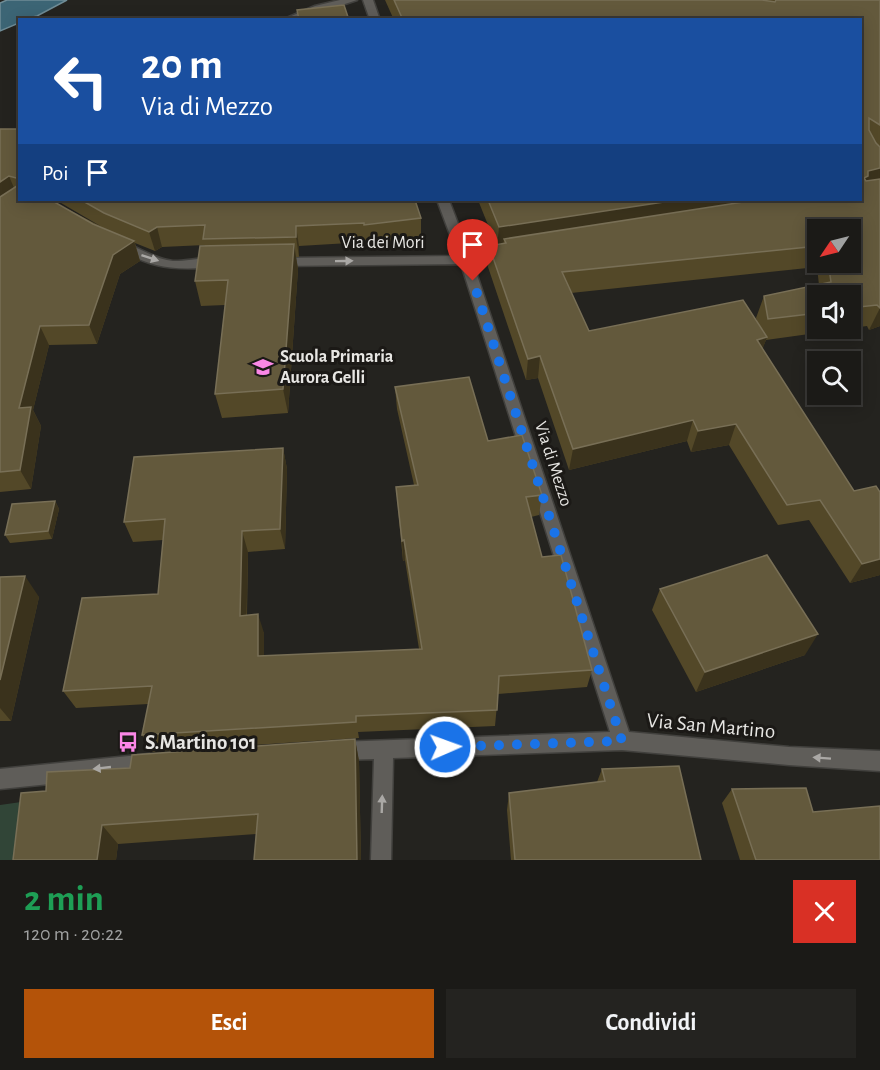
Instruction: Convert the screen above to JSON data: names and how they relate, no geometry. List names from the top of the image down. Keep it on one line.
{"streets":{"street":["Via dei Mori","Via di Mezzo","Via San Martino"]},"crossings":[["Via dei Mori","Via di Mezzo"],["Via di Mezzo","Via San Martino"]],"one_way":["Via dei Mori","Via San Martino"],"places":{"school or university":["Scuola Primaria Aurora Gelli"],"bus stop":["S.Martino 101"]},"north":"bottom left","page":{"turn":["20 m","Via di Mezzo"],"then":"Poi","heading":["2 min","120 m · 20:22"],"buttons":["Esci","Condividi"]}}
